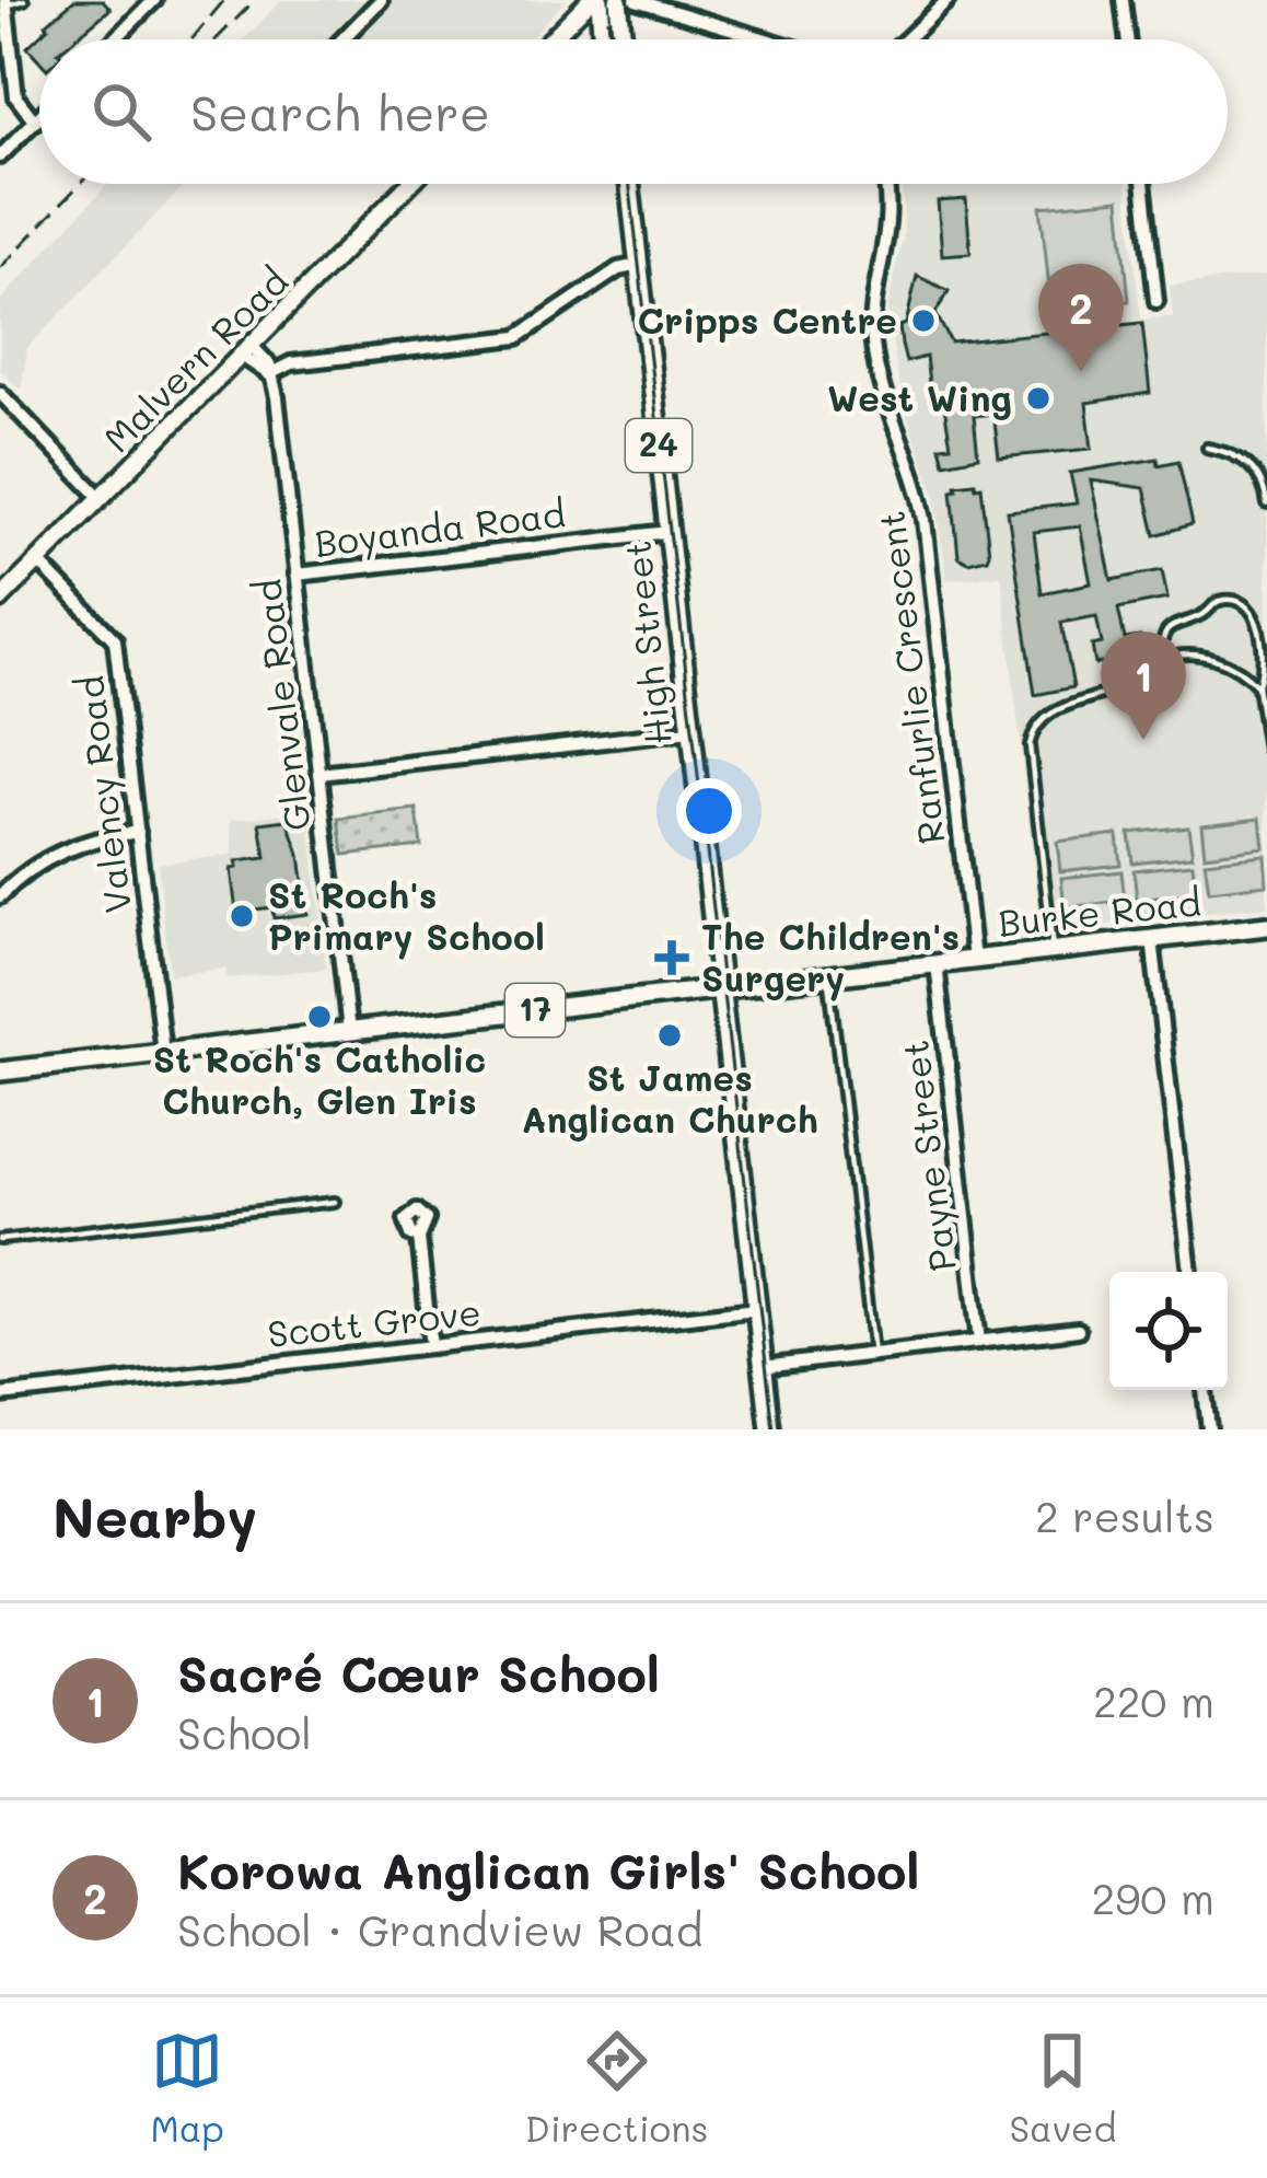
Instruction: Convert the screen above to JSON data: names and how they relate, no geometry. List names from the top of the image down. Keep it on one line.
{"streets":{"main road":["Malvern Road","24","High Street","Burke Road","17"],"street":["Boyanda Road","Ranfurlie Crescent","Glenvale Road","Valency Road","Payne Street","Scott Grove"]},"crossings":[["Malvern Road","Valency Road"],["Boyanda Road","High Street"],["Boyanda Road","Glenvale Road"],["High Street","Burke Road"],["High Street","Scott Grove"],["Ranfurlie Crescent","Burke Road"],["Glenvale Road","Burke Road"],["Valency Road","Burke Road"],["Burke Road","Payne Street"]],"places":{"other":["Cripps Centre","West Wing","St Roch's Primary School","St Roch's Catholic Church, Glen Iris","St James Anglican Church"],"health":["The Children's Surgery"]},"page":{"search":"Search here","pins":["2","1"],"heading":["Nearby","2 results"],"list":[{"mark":"1","name":"Sacré Cœur School","note":"School","value":"220 m"},{"mark":"2","name":"Korowa Anglican Girls' School","note":"School · Grandview Road","value":"290 m"}],"nav":["Map","Directions","Saved"]}}
